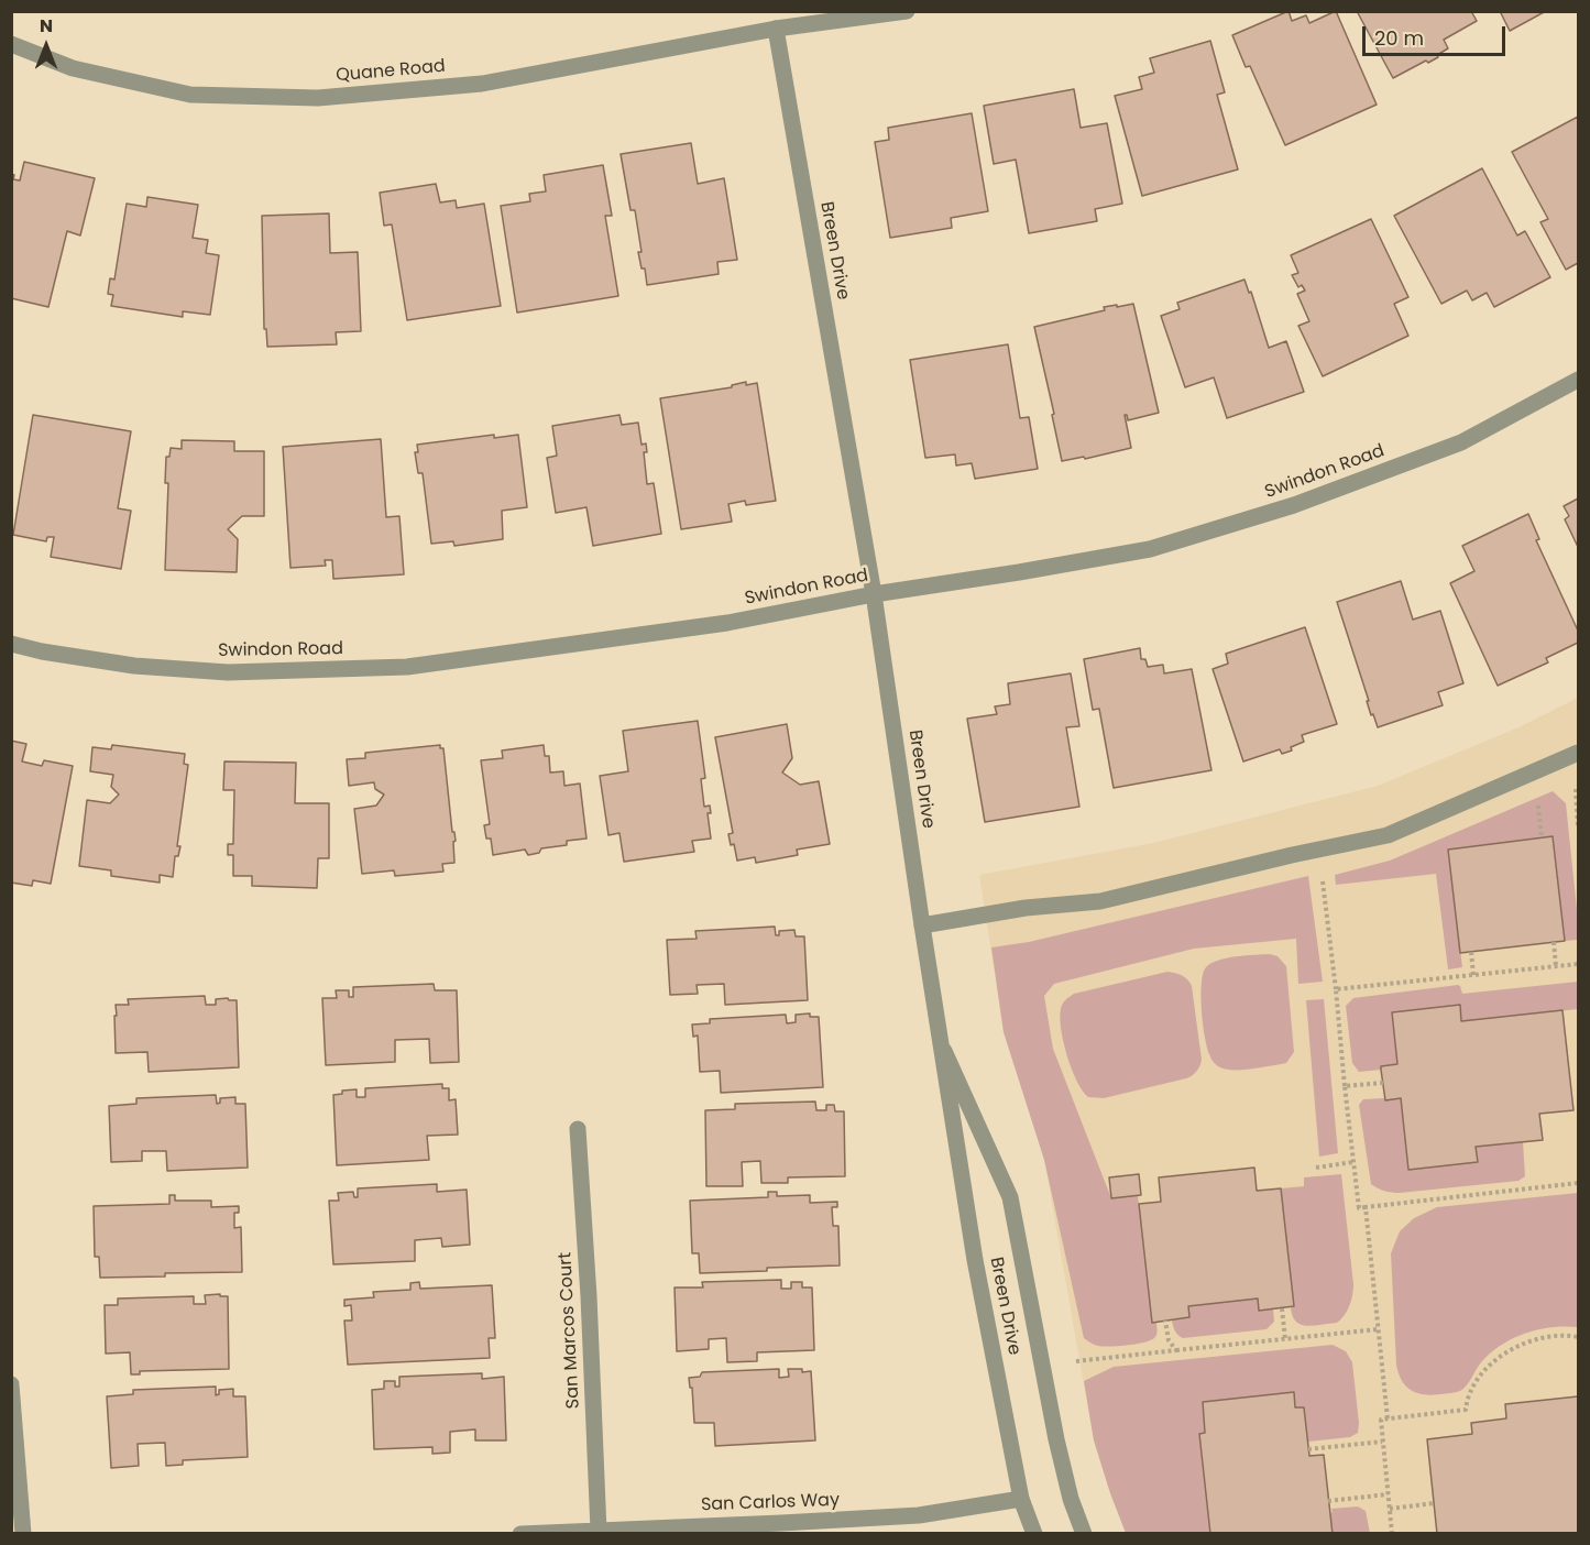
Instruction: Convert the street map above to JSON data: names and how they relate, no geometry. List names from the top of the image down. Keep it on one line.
{"streets":{"street":["Quane Road","Breen Drive","Swindon Road","San Marcos Court","San Carlos Way"]},"crossings":[["Quane Road","Breen Drive"],["Breen Drive","Swindon Road"],["Breen Drive","San Carlos Way"],["San Marcos Court","San Carlos Way"]],"scale_bar":"20 m","north":"top"}
